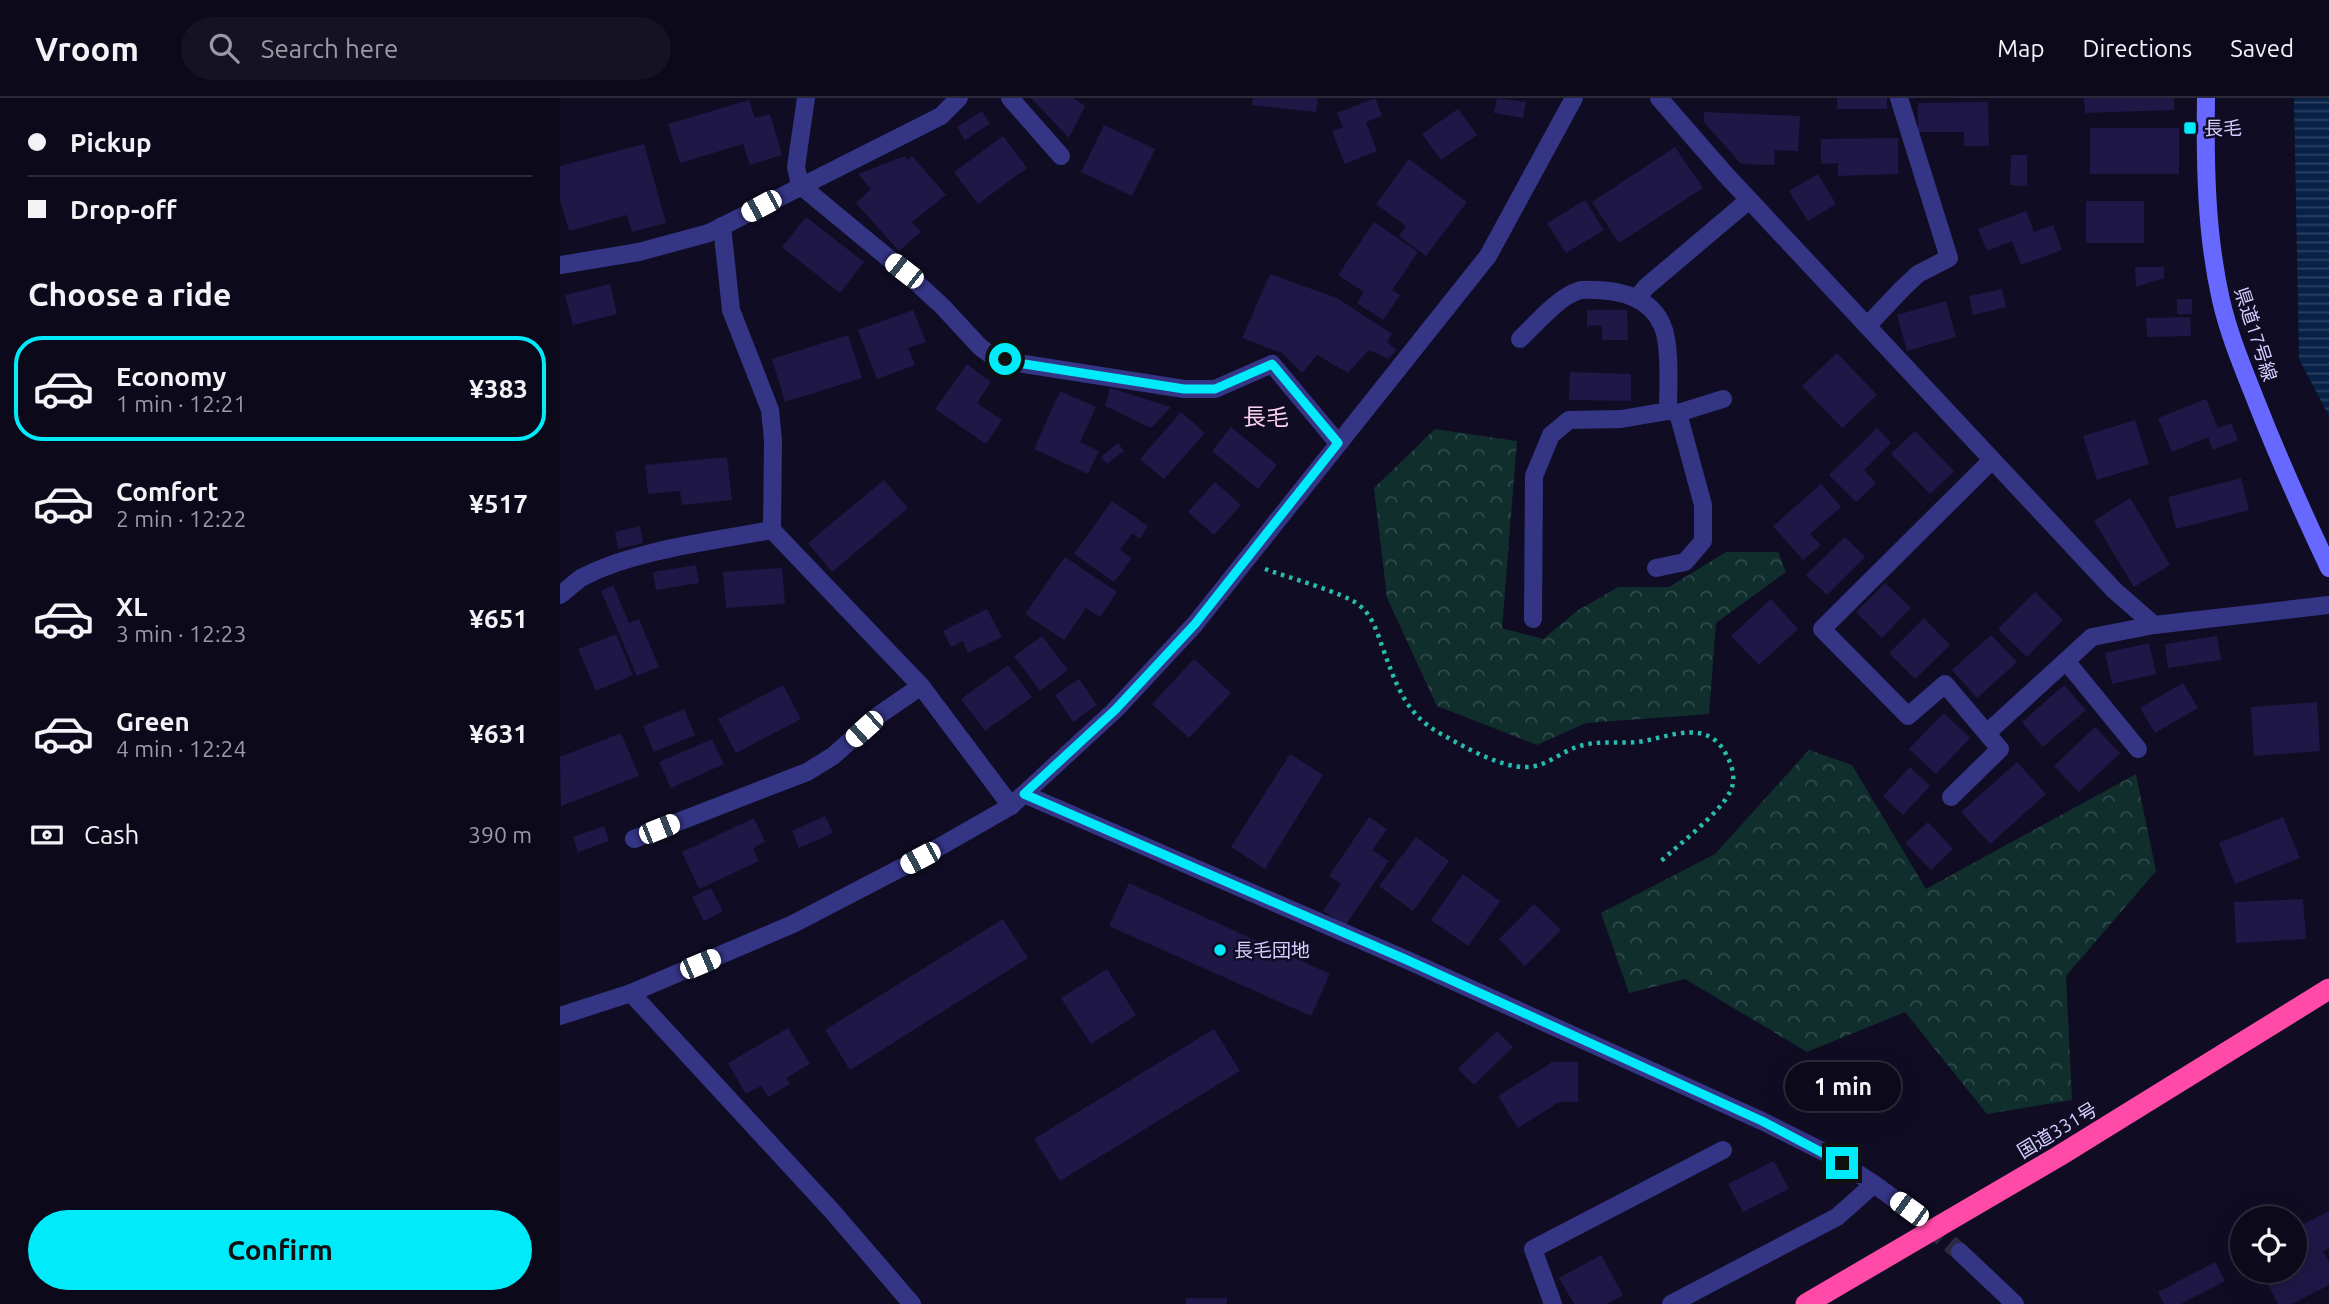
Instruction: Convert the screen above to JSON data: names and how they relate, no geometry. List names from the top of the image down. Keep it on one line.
{"streets":{"highway":["国道331号"],"main road":["県道17号線"]},"districts":["長毛"],"places":{"transit":["長毛"],"other":["長毛団地"]},"page":{"header":"Vroom","search":"Search here","nav":["Map","Directions","Saved"],"banner":["Pickup","Drop-off"],"heading":"Choose a ride","list":[{"name":"Economy","note":"1 min · 12:21","value":"¥383"},{"name":"Comfort","note":"2 min · 12:22","value":"¥517"},{"name":"XL","note":"3 min · 12:23","value":"¥651"},{"name":"Green","note":"4 min · 12:24","value":"¥631"}],"pay":["Cash","390 m"],"bubble":"1 min","buttons":"Confirm"}}
